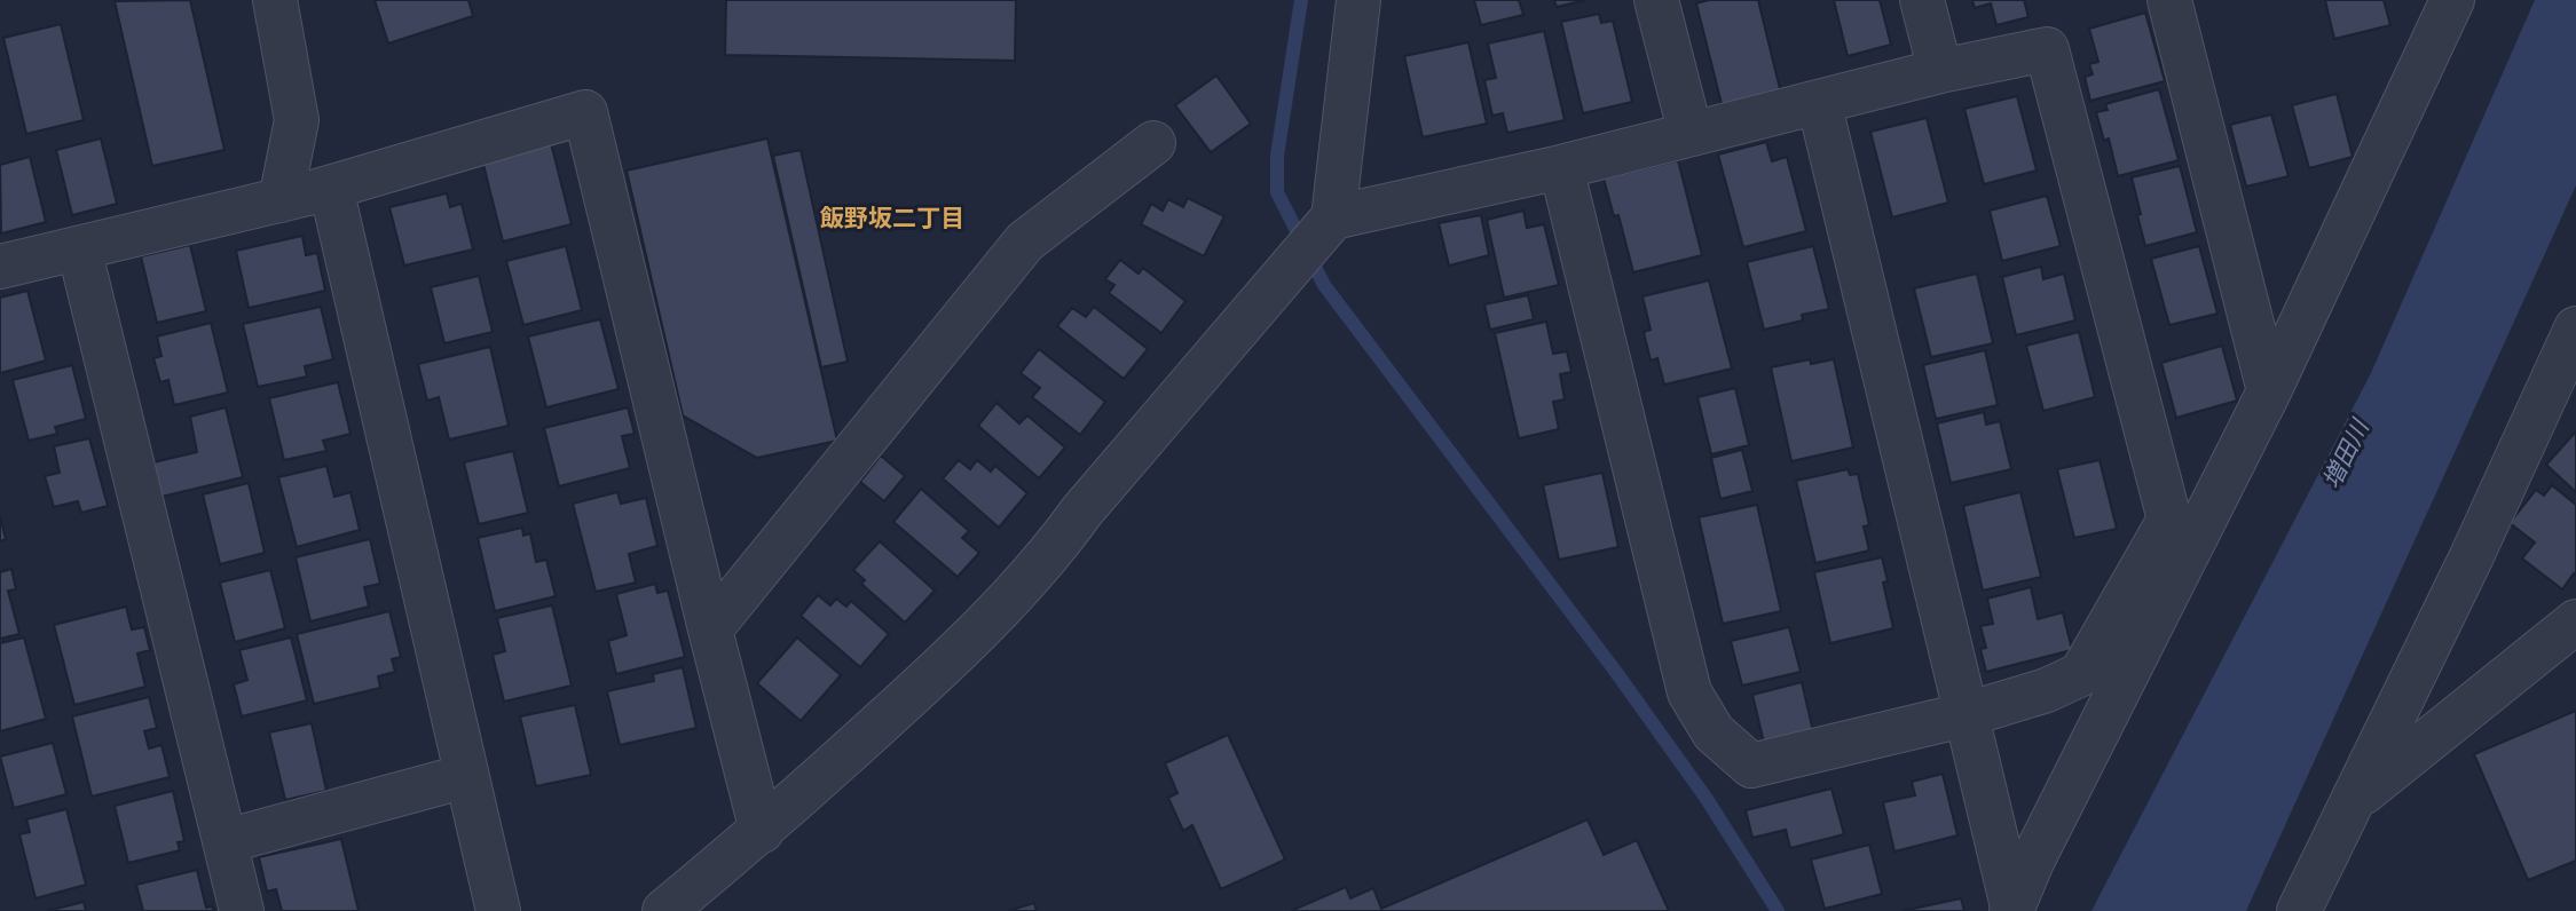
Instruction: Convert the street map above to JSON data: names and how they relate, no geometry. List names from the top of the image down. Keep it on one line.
{"districts":["飯野坂二丁目"],"water":["増田川"]}
